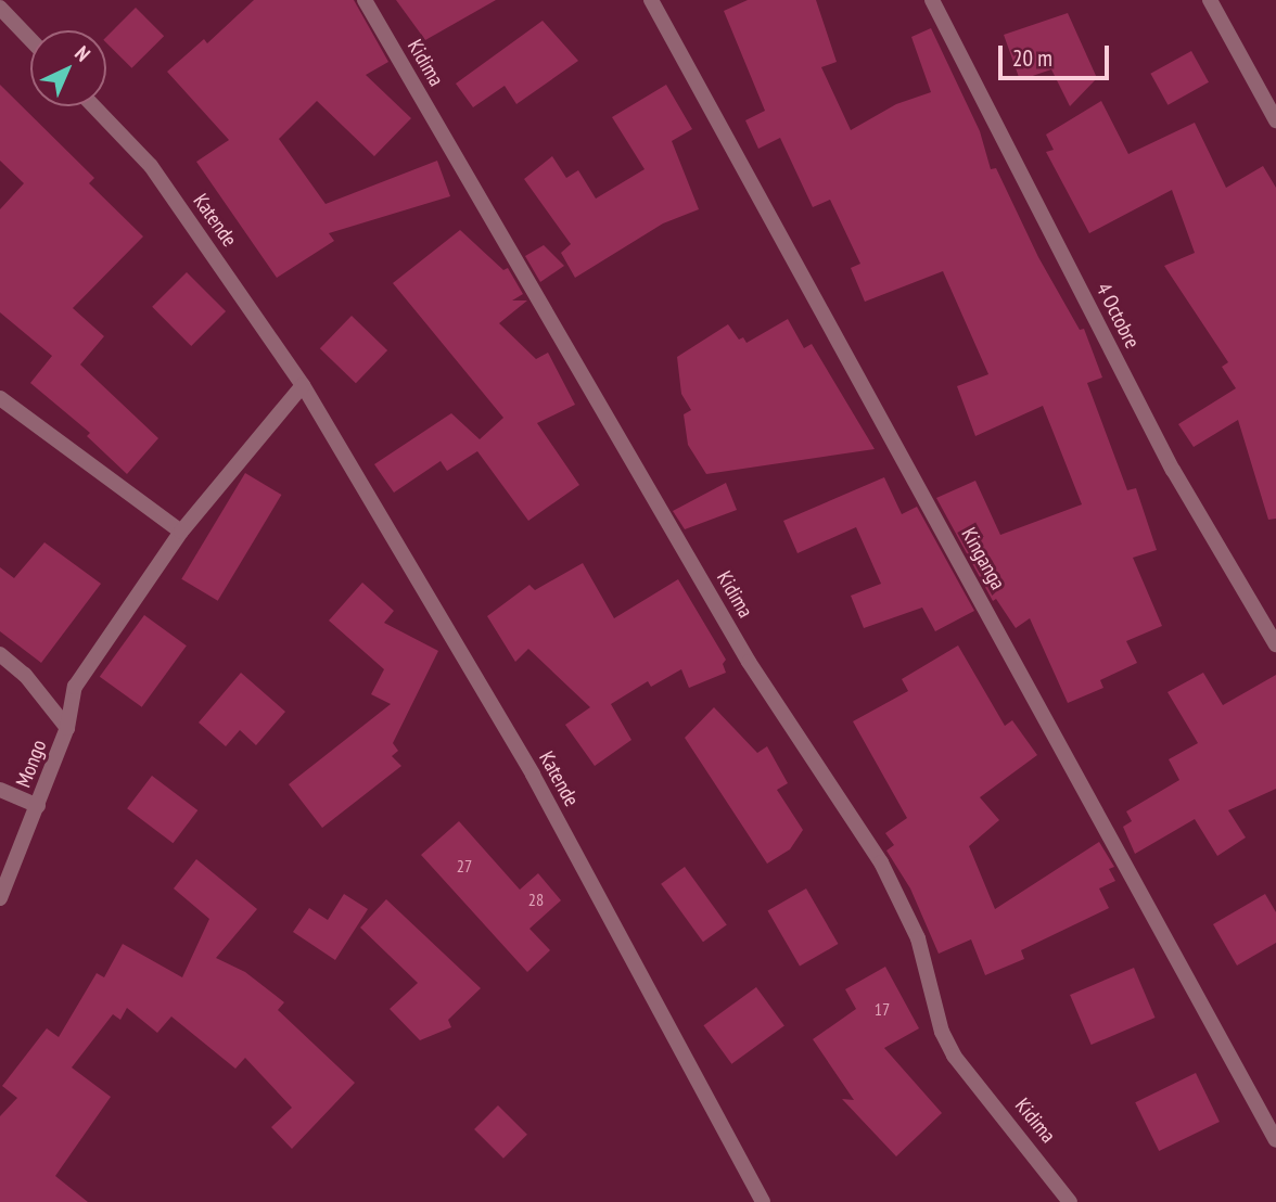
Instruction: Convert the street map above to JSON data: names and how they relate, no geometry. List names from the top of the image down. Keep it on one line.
{"streets":{"street":["Kidima","Katende","4 Octobre","Kinganga","Mongo"]},"house_numbers":["27","28","17"],"scale_bar":"20 m","north":"top right"}
